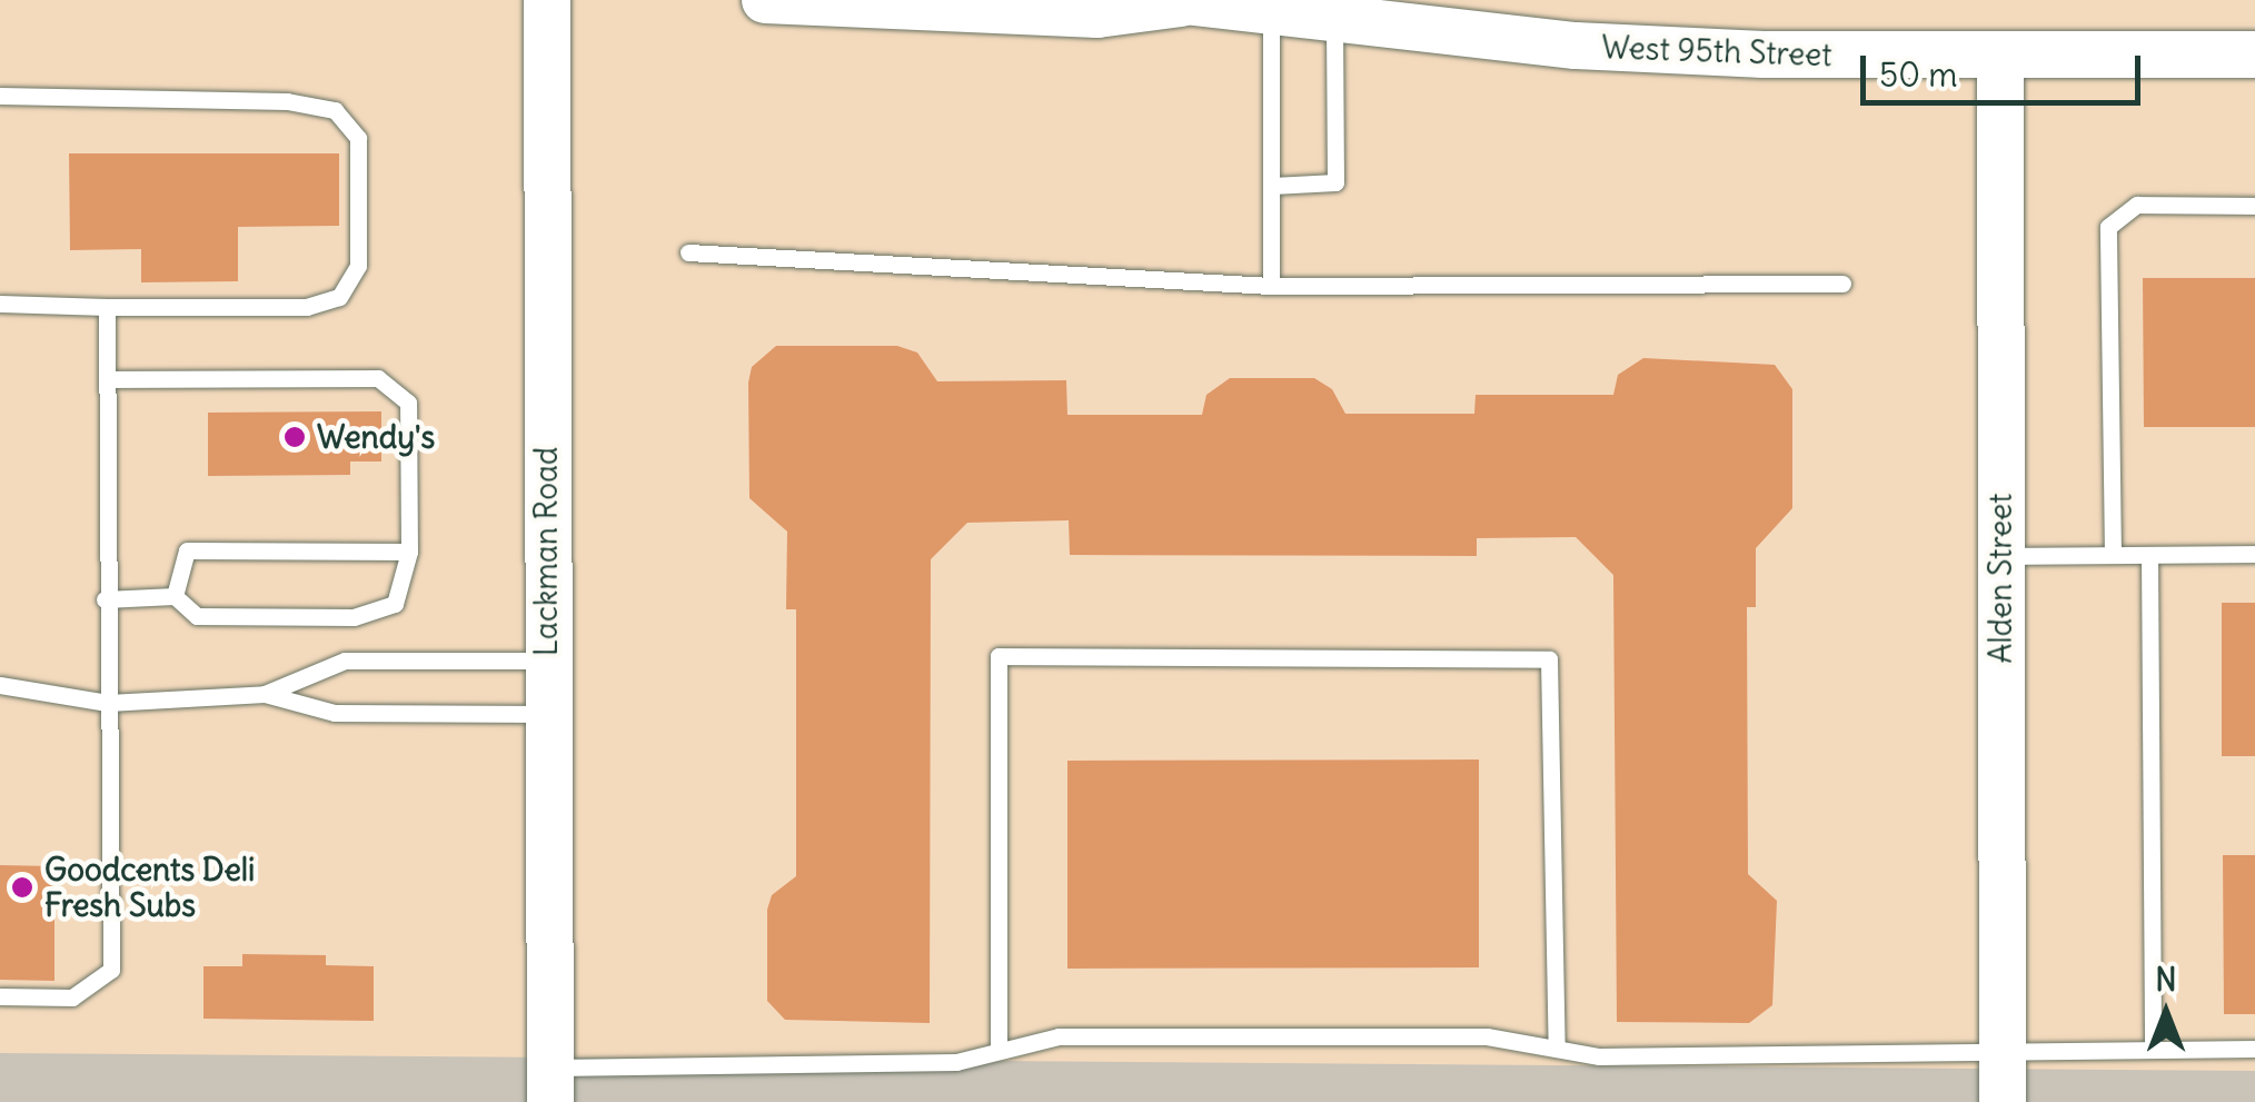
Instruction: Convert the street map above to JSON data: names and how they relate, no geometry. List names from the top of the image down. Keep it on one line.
{"streets":{"main road":["West 95th Street","Lackman Road","Alden Street"]},"crossings":[["West 95th Street","Alden Street"]],"places":["Wendy's","Goodcents Deli Fresh Subs"],"scale_bar":"50 m","north":"top"}
